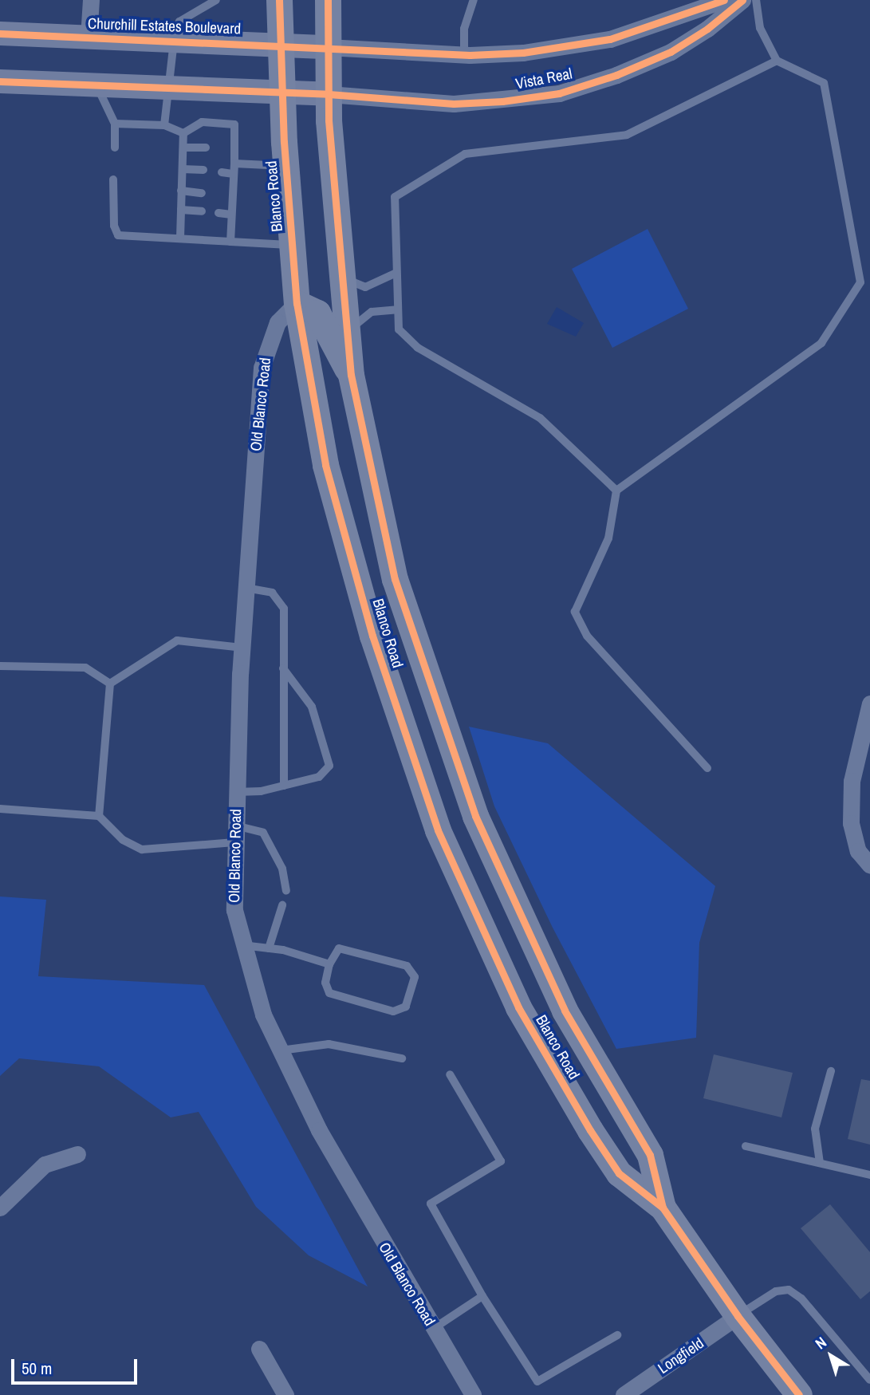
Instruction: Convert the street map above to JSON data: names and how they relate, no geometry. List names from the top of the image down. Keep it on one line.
{"streets":{"main road":["Blanco Road"],"street":["Churchill Estates Boulevard","Vista Real","Old Blanco Road","Longfield"]},"crossings":[["Churchill Estates Boulevard","Vista Real"],["Churchill Estates Boulevard","Blanco Road"],["Vista Real","Blanco Road"],["Blanco Road","Old Blanco Road"],["Blanco Road","Longfield"]],"scale_bar":"50 m","north":"top left"}
